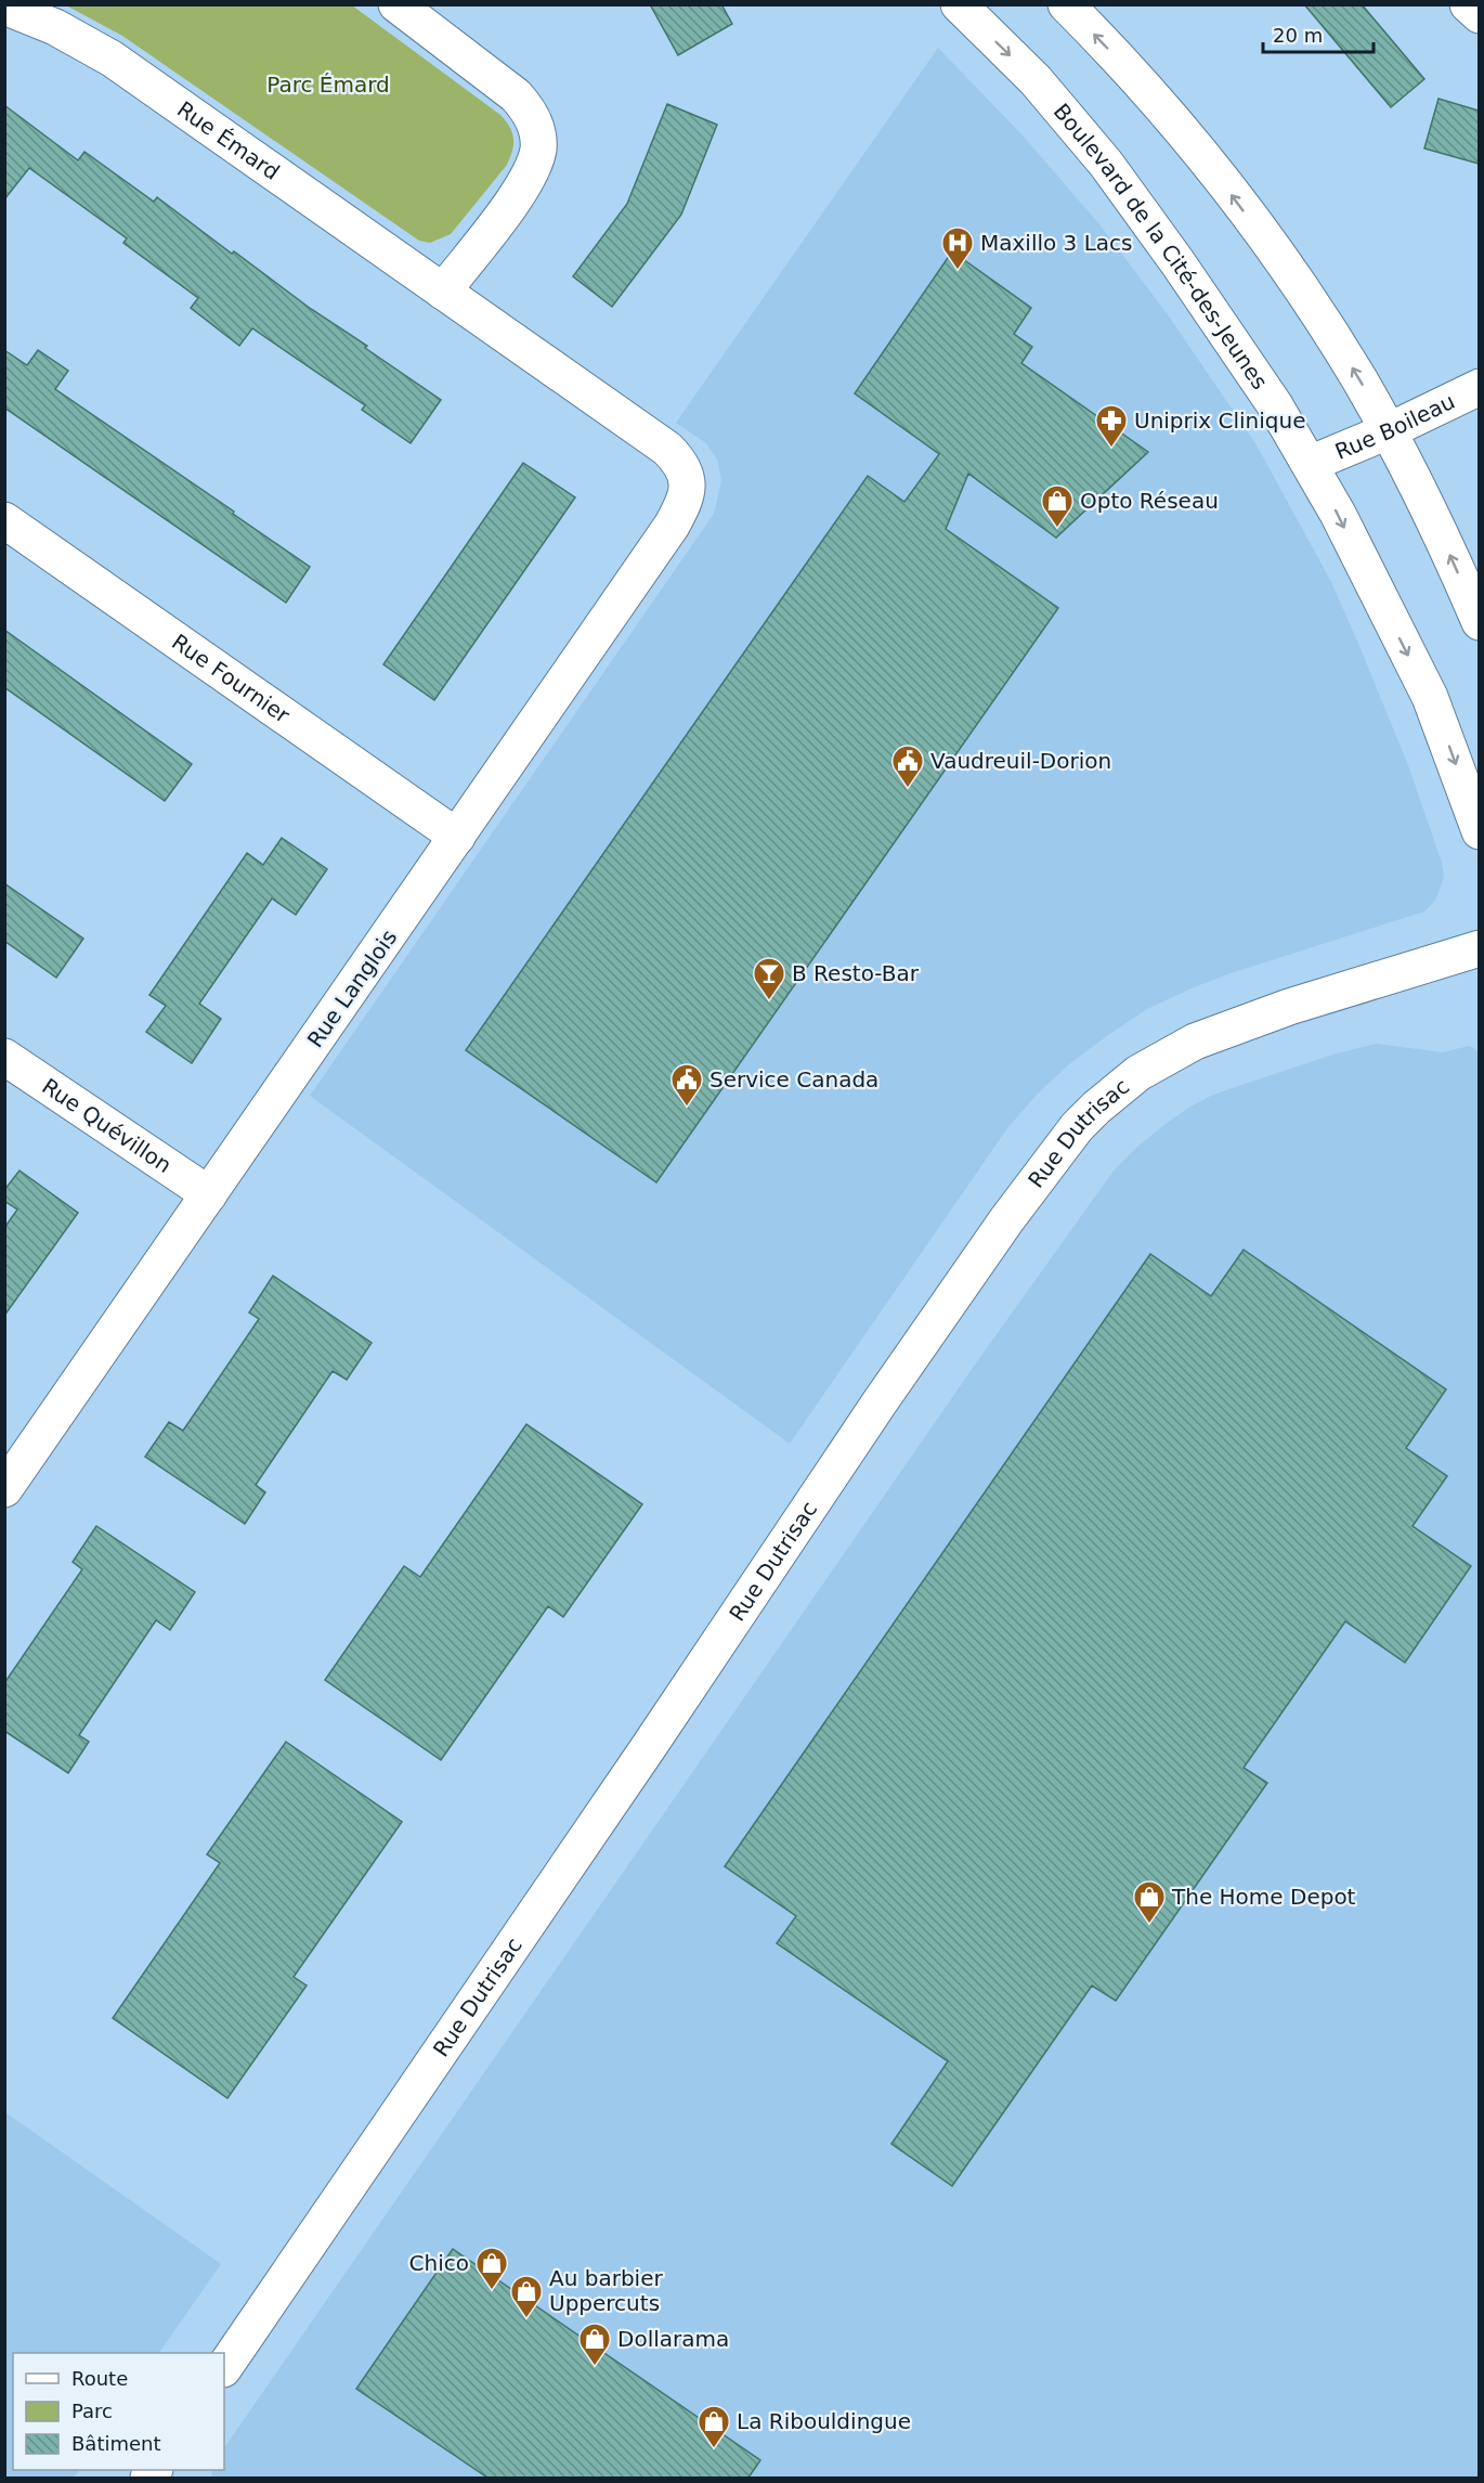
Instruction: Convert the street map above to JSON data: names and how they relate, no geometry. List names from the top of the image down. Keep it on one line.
{"streets":{"street":["Rue Émard","Boulevard de la Cité-des-Jeunes","Rue Boileau","Rue Fournier","Rue Langlois","Rue Quévillon","Rue Dutrisac"]},"crossings":[["Rue Émard","Rue Langlois"],["Boulevard de la Cité-des-Jeunes","Rue Boileau"],["Rue Fournier","Rue Langlois"],["Rue Langlois","Rue Quévillon"]],"parks":["Parc Émard"],"places":{"hospital":["Maxillo 3 Lacs"],"pharmacy":["Uniprix Clinique"],"shop":["Opto Réseau","The Home Depot","Chico","Au barbier Uppercuts","Dollarama","La Ribouldingue"],"public building":["Vaudreuil-Dorion","Service Canada"],"bar":["B Resto-Bar"]},"legend":["Route","Parc","Bâtiment"],"scale_bar":"20 m"}
